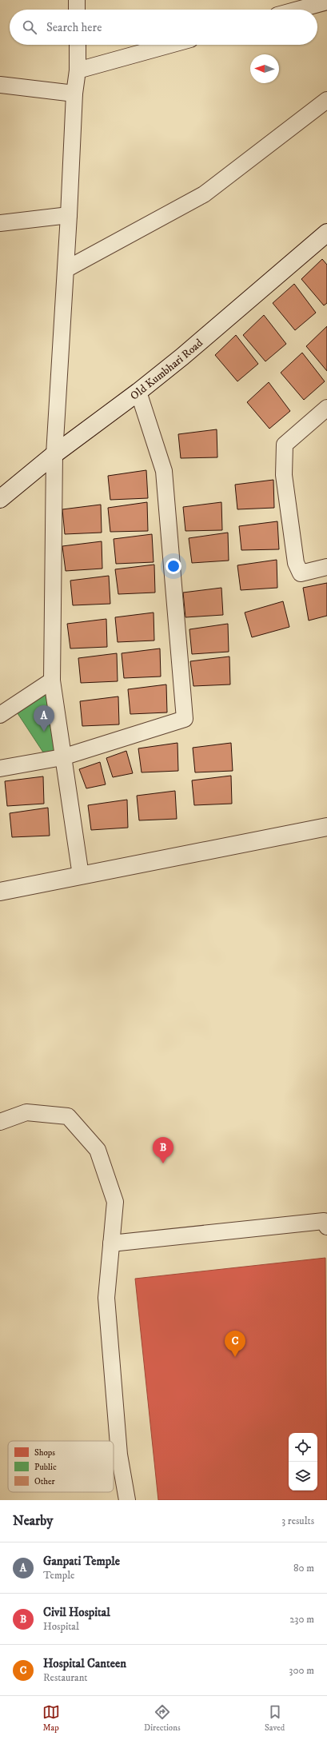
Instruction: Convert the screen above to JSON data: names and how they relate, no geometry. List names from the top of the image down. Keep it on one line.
{"streets":{"main road":["Old Kumbhari Road"]},"legend":["Shops","Public","Other"],"north":"left","page":{"search":"Search here","pins":["A","B","C"],"heading":["Nearby","3 results"],"list":[{"mark":"A","name":"Ganpati Temple","note":"Temple","value":"80 m"},{"mark":"B","name":"Civil Hospital","note":"Hospital","value":"230 m"},{"mark":"C","name":"Hospital Canteen","note":"Restaurant","value":"300 m"}],"nav":["Map","Directions","Saved"]}}
